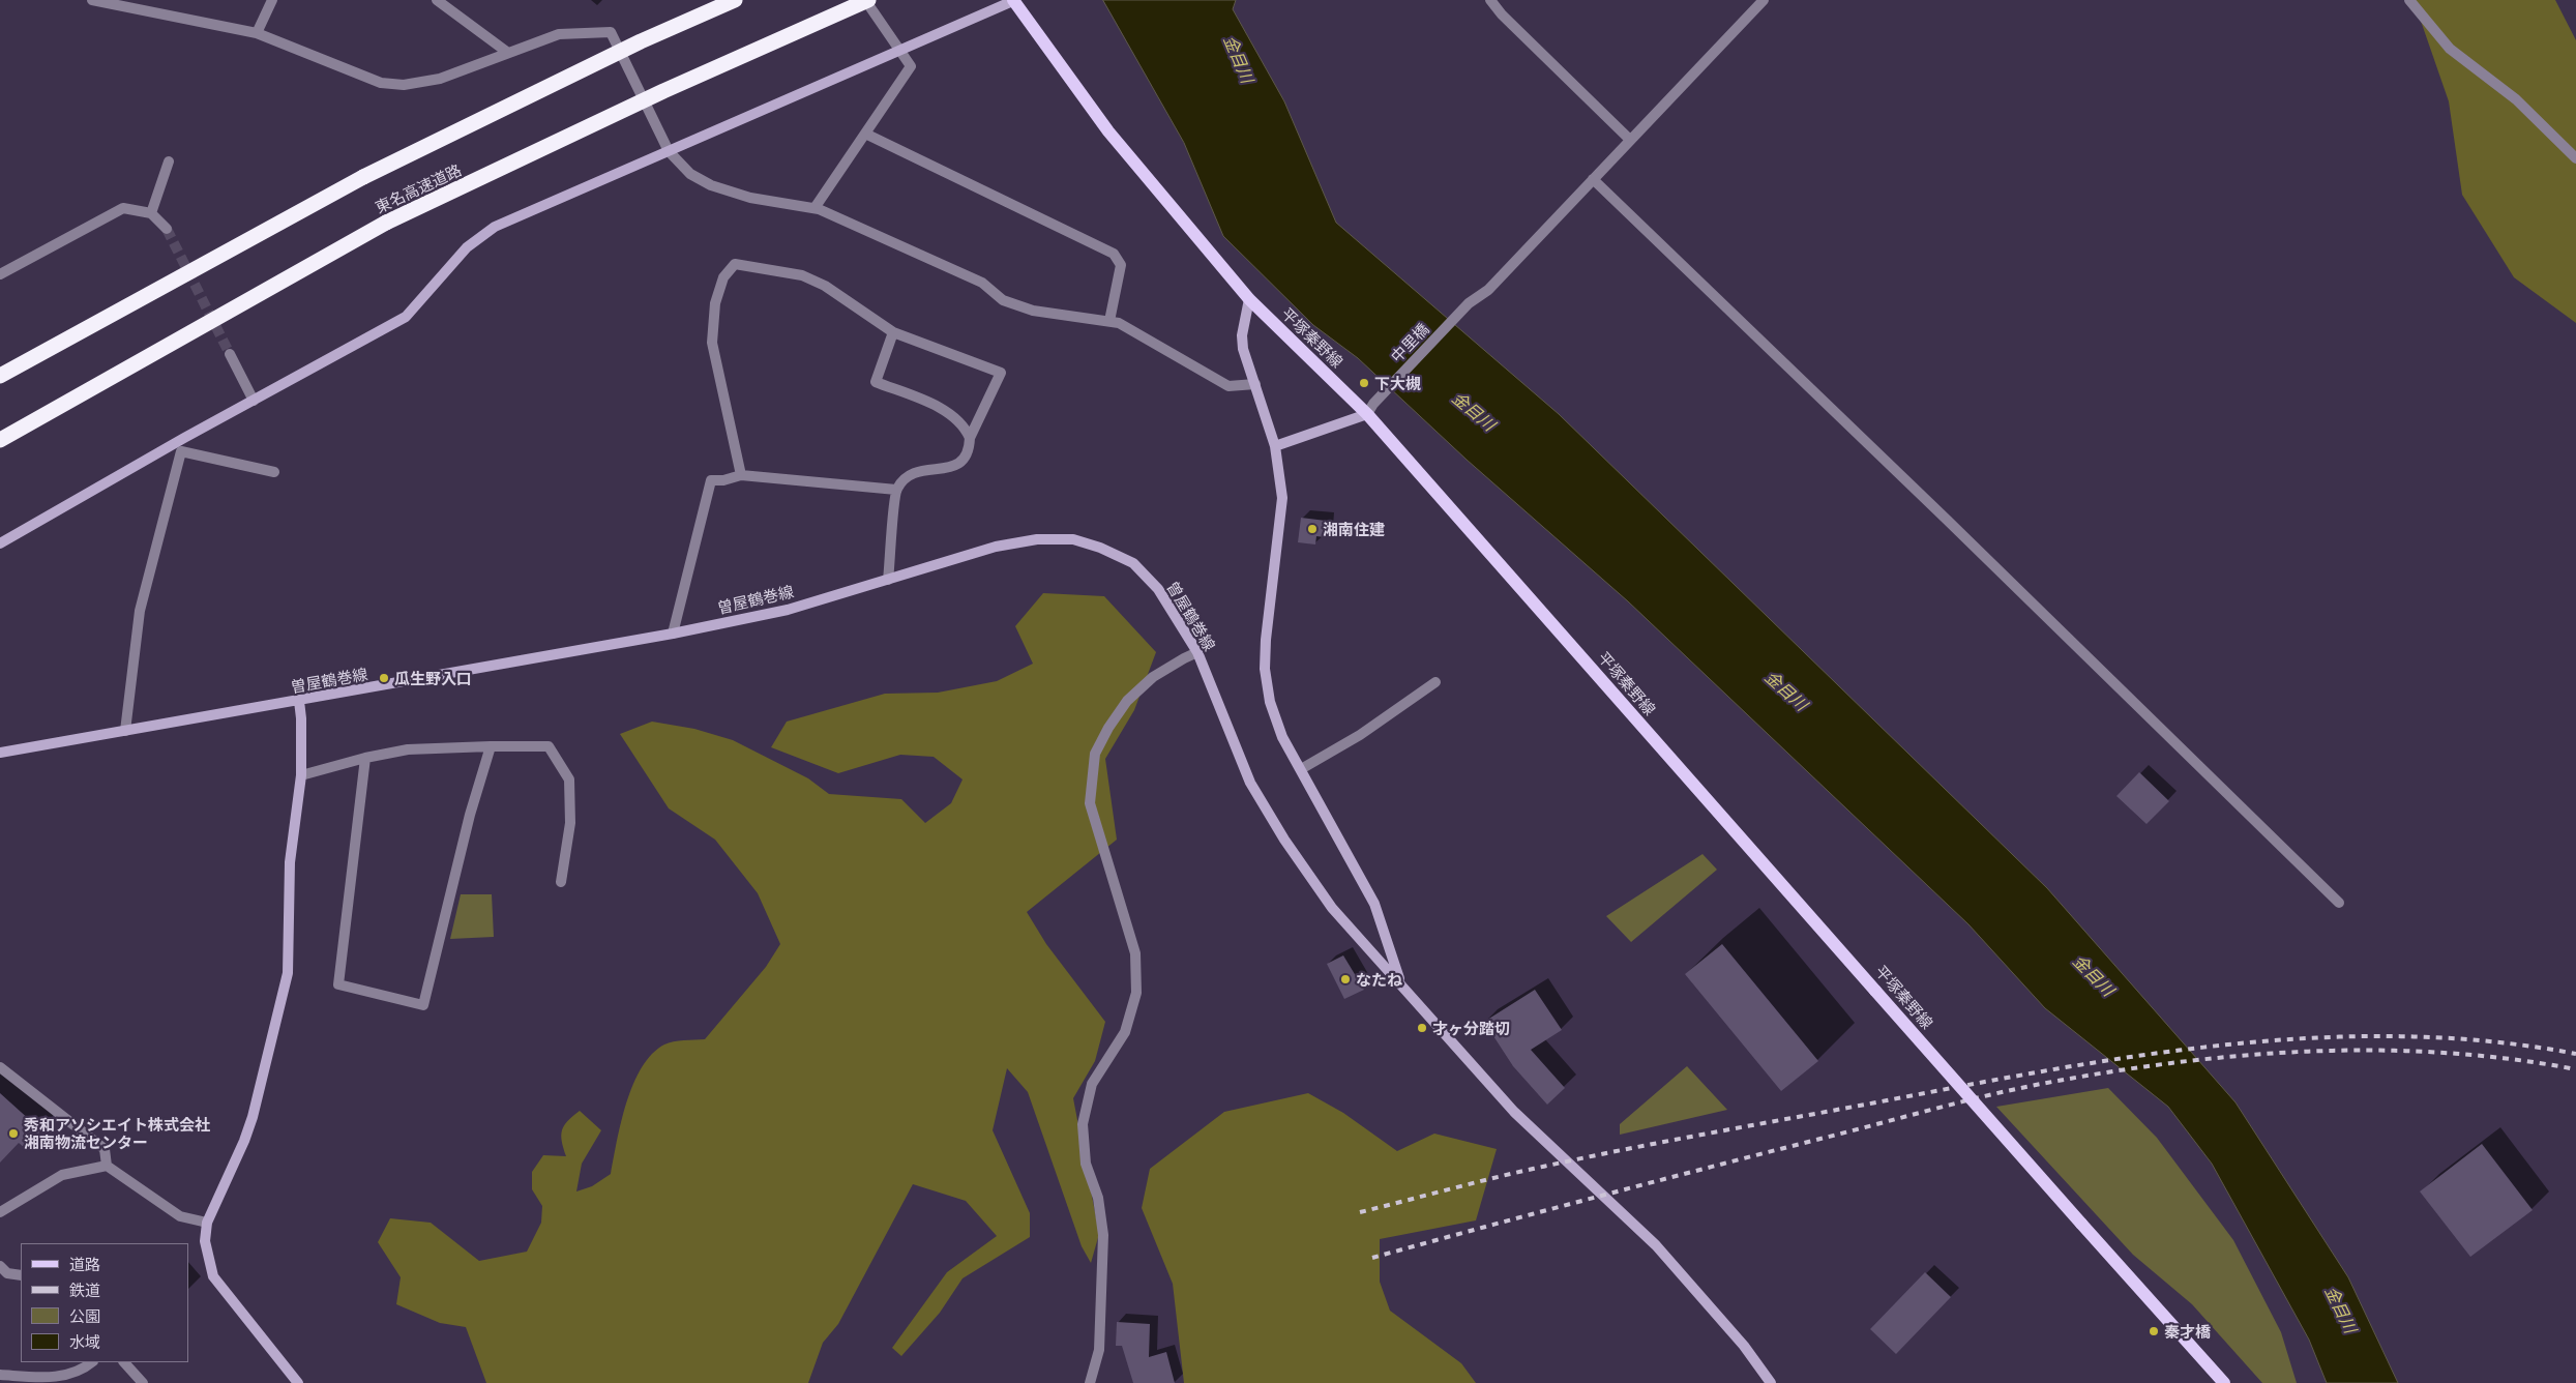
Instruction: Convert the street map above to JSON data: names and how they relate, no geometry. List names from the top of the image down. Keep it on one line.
{"streets":{"highway":["東名高速道路"],"main road":["平塚秦野線","曽屋鶴巻線"],"street":["中里橋"]},"crossings":[["平塚秦野線","中里橋"]],"water":["金目川"],"places":["下大槻","湘南住建","瓜生野入口","なたね","才ヶ分踏切","秀和アソシエイト株式会社 湘南物流センター","秦才橋"],"legend":["道路","鉄道","公園","水域"]}
